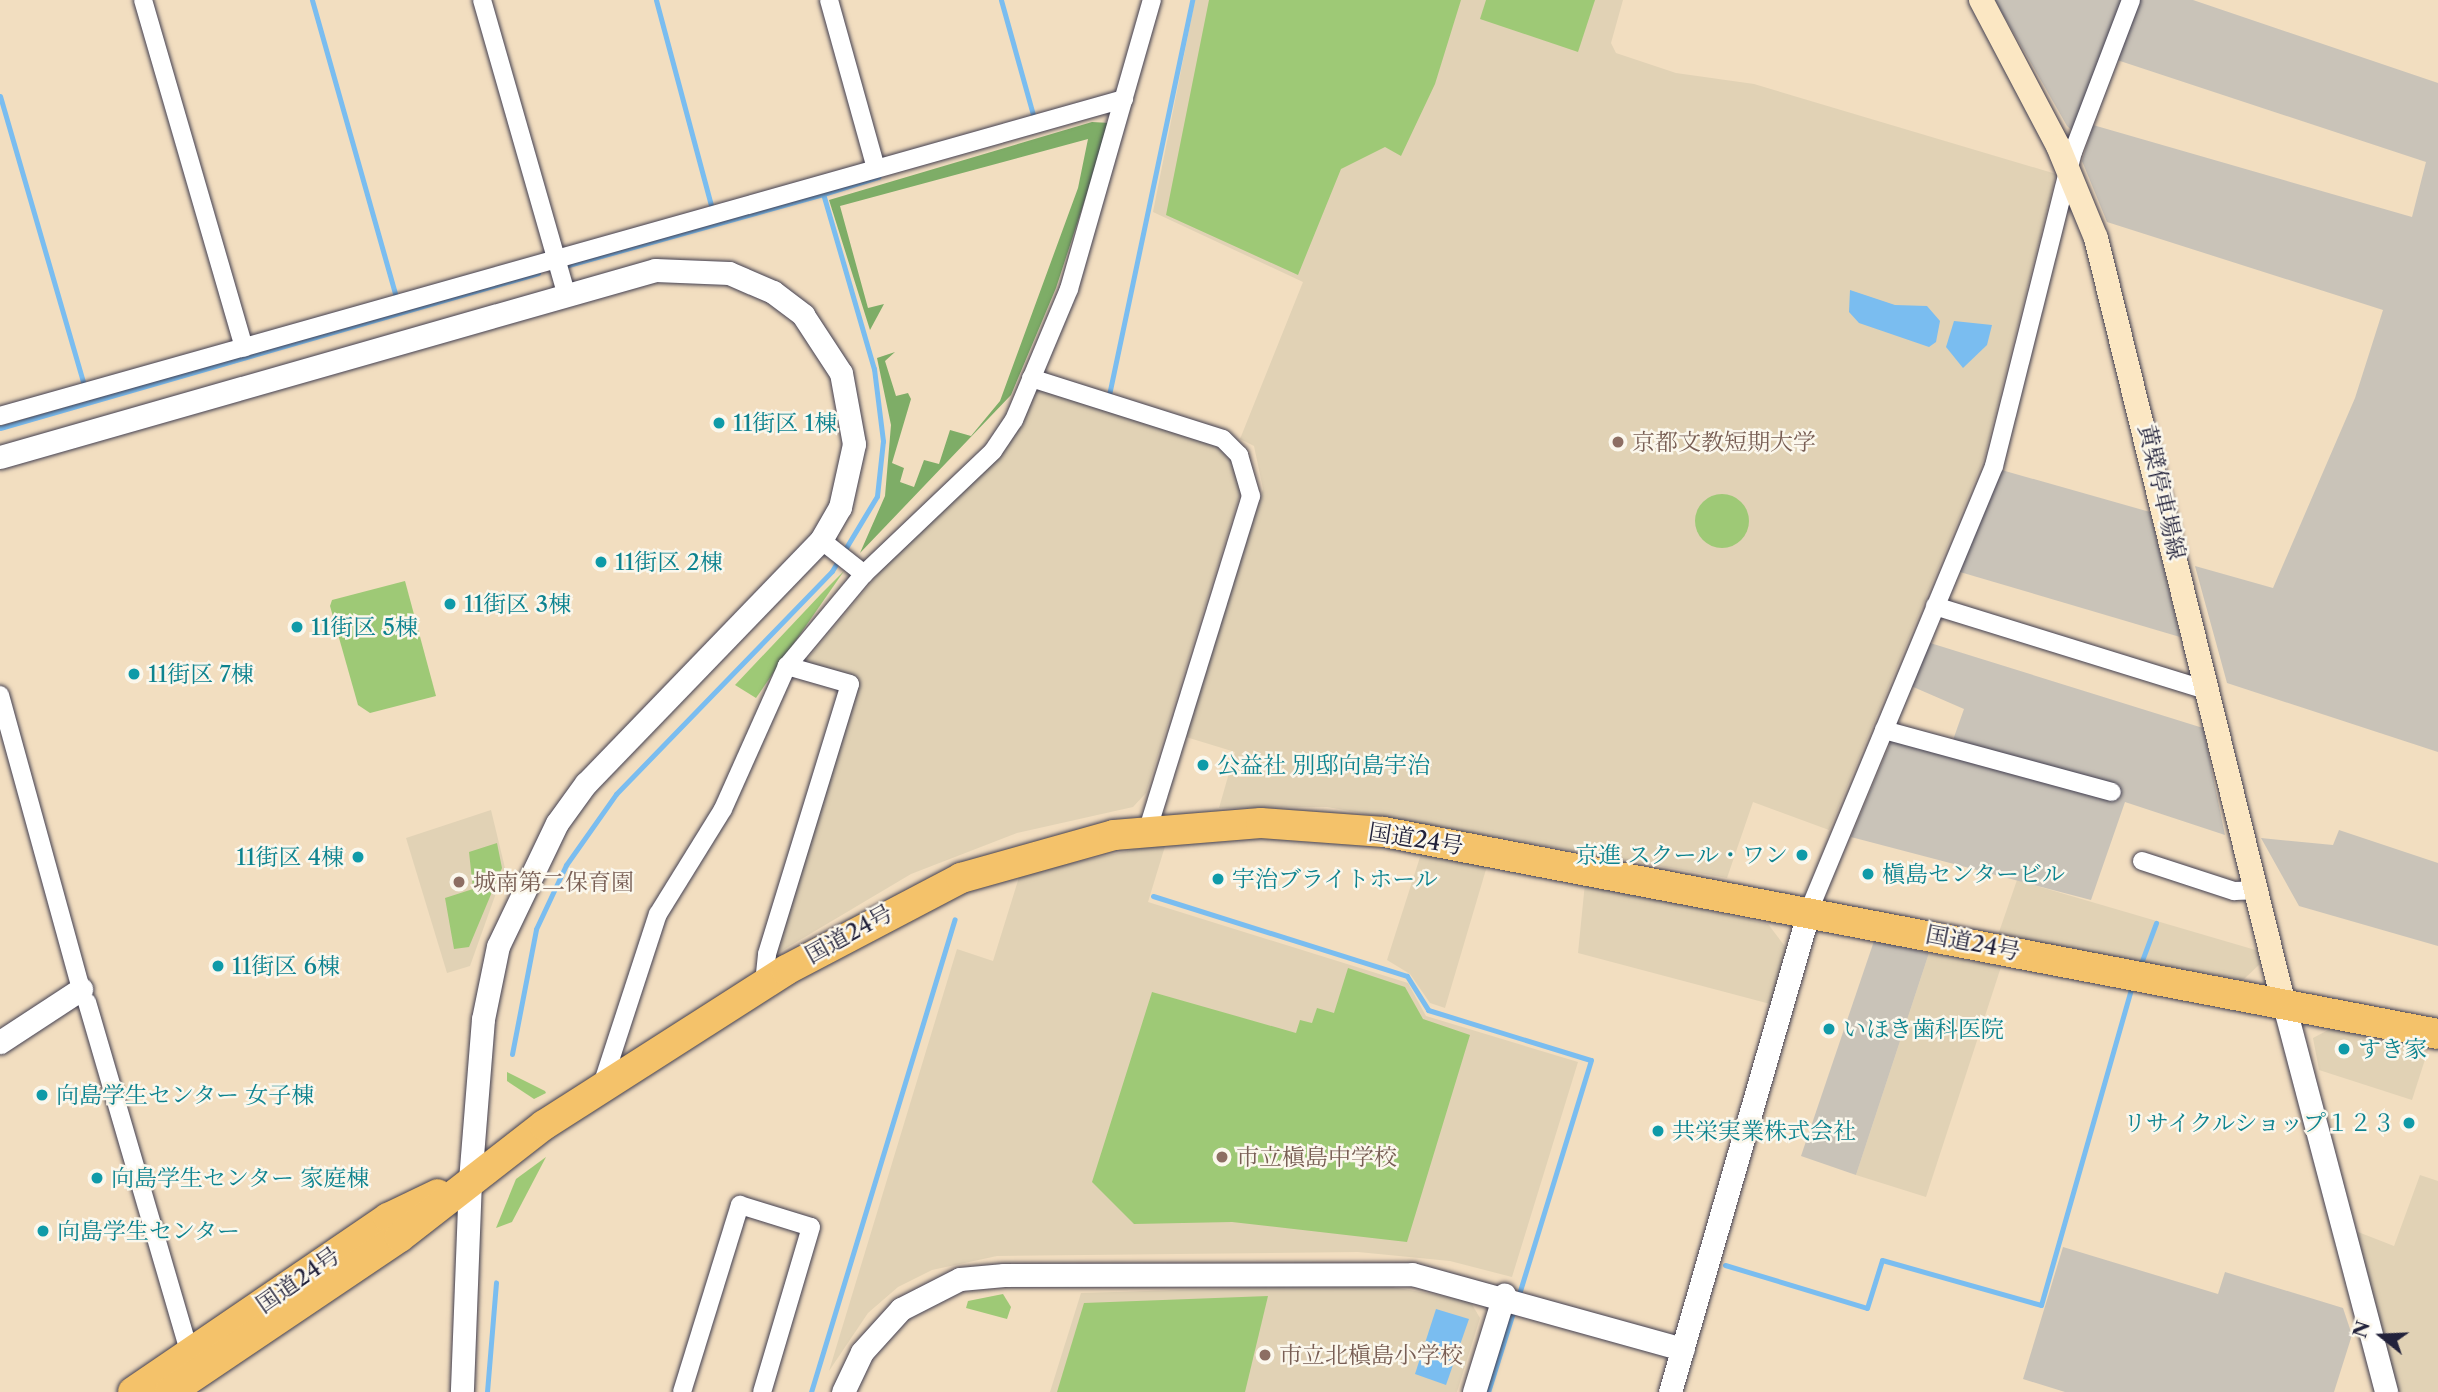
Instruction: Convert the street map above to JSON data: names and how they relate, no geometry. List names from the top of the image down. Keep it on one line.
{"streets":{"highway":["国道24号"],"main road":["黄檗停車場線"]},"crossings":[["黄檗停車場線","国道24号"]],"places":["11街区 1棟","京都文教短期大学","11街区 2棟","11街区 3棟","11街区 5棟","11街区 7棟","公益社 別邸向島宇治","京進 スクール・ワン","11街区 4棟","槇島センタービル","宇治ブライトホール","城南第二保育園","11街区 6棟","いほき歯科医院","すき家","向島学生センター 女子棟","リサイクルショップ１２３","共栄実業株式会社","市立槇島中学校","向島学生センター 家庭棟","向島学生センター","市立北槇島小学校"],"north":"left"}
